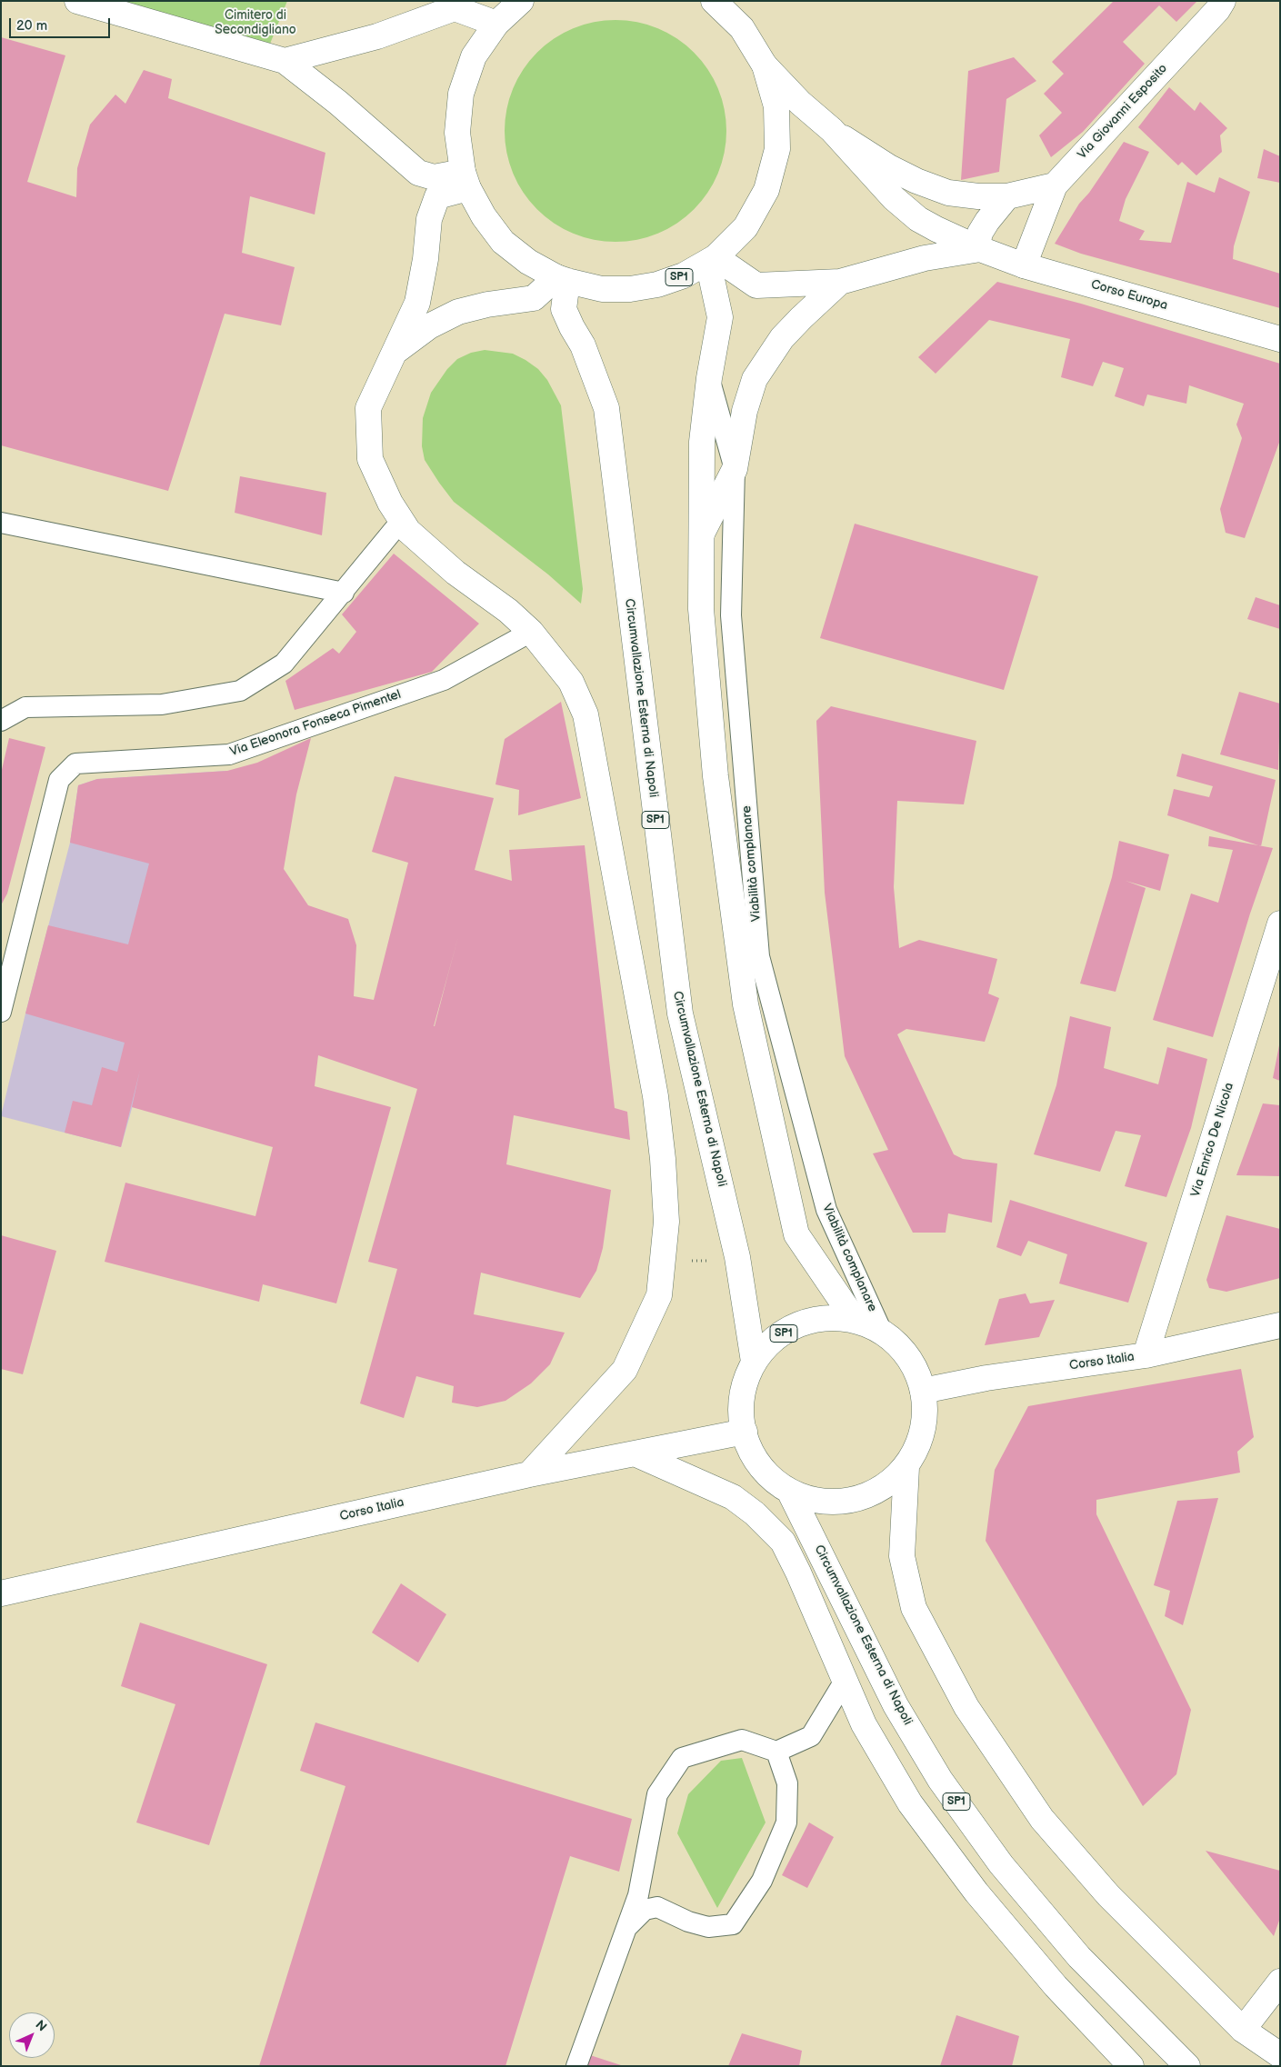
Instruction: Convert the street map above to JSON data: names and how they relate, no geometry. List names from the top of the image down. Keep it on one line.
{"streets":{"main road":["Via Giovanni Esposito","SP1","Corso Europa","Circumvallazione Esterna di Napoli","Via Enrico De Nicola","Corso Italia"],"lane":["Via Eleonora Fonseca Pimentel","Viabilità complanare"]},"crossings":[["SP1","Circumvallazione Esterna di Napoli"],["SP1","Viabilità complanare"],["Circumvallazione Esterna di Napoli","Viabilità complanare"],["Circumvallazione Esterna di Napoli","Corso Italia"],["Via Enrico De Nicola","Corso Italia"]],"parks":["Cimitero di Secondigliano"],"scale_bar":"20 m","north":"top right"}
